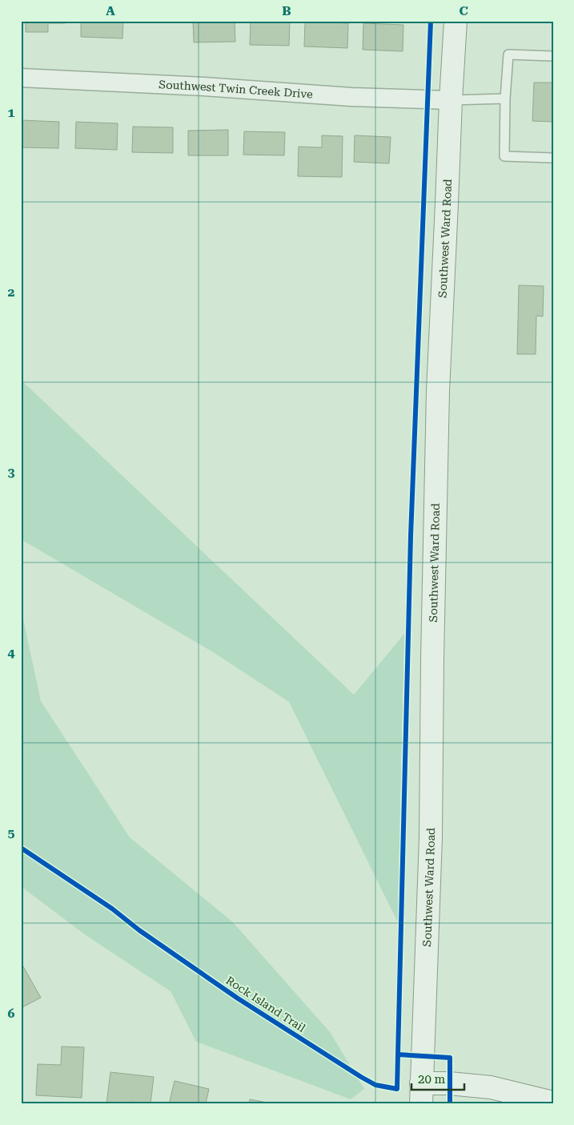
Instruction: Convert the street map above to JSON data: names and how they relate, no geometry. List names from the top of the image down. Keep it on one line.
{"streets":{"main road":["Southwest Ward Road"],"street":["Southwest Twin Creek Drive"],"cycle path":["Rock Island Trail"]},"crossings":[["Southwest Twin Creek Drive","Southwest Ward Road"]],"scale_bar":"20 m","grid":{"columns":["A","B","C"],"rows":["1","2","3","4","5","6"]}}
